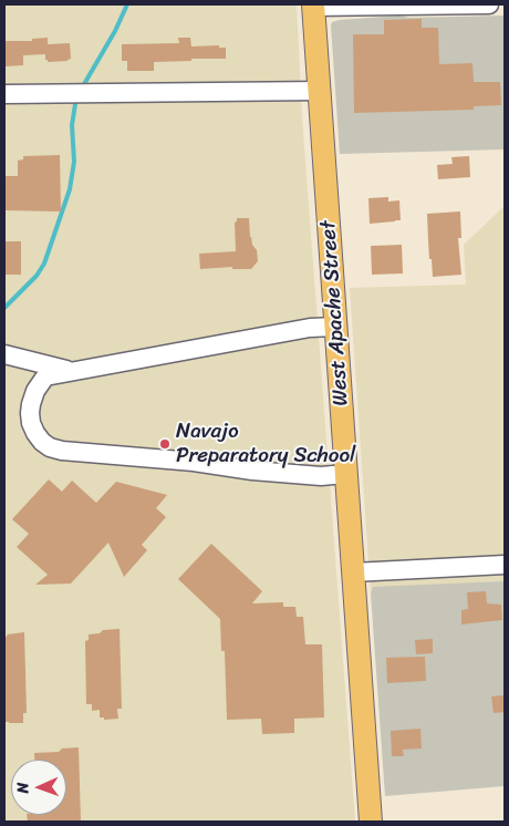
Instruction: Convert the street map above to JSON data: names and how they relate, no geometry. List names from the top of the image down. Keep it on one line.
{"streets":{"main road":["West Apache Street"]},"places":["Navajo Preparatory School"],"north":"left"}
